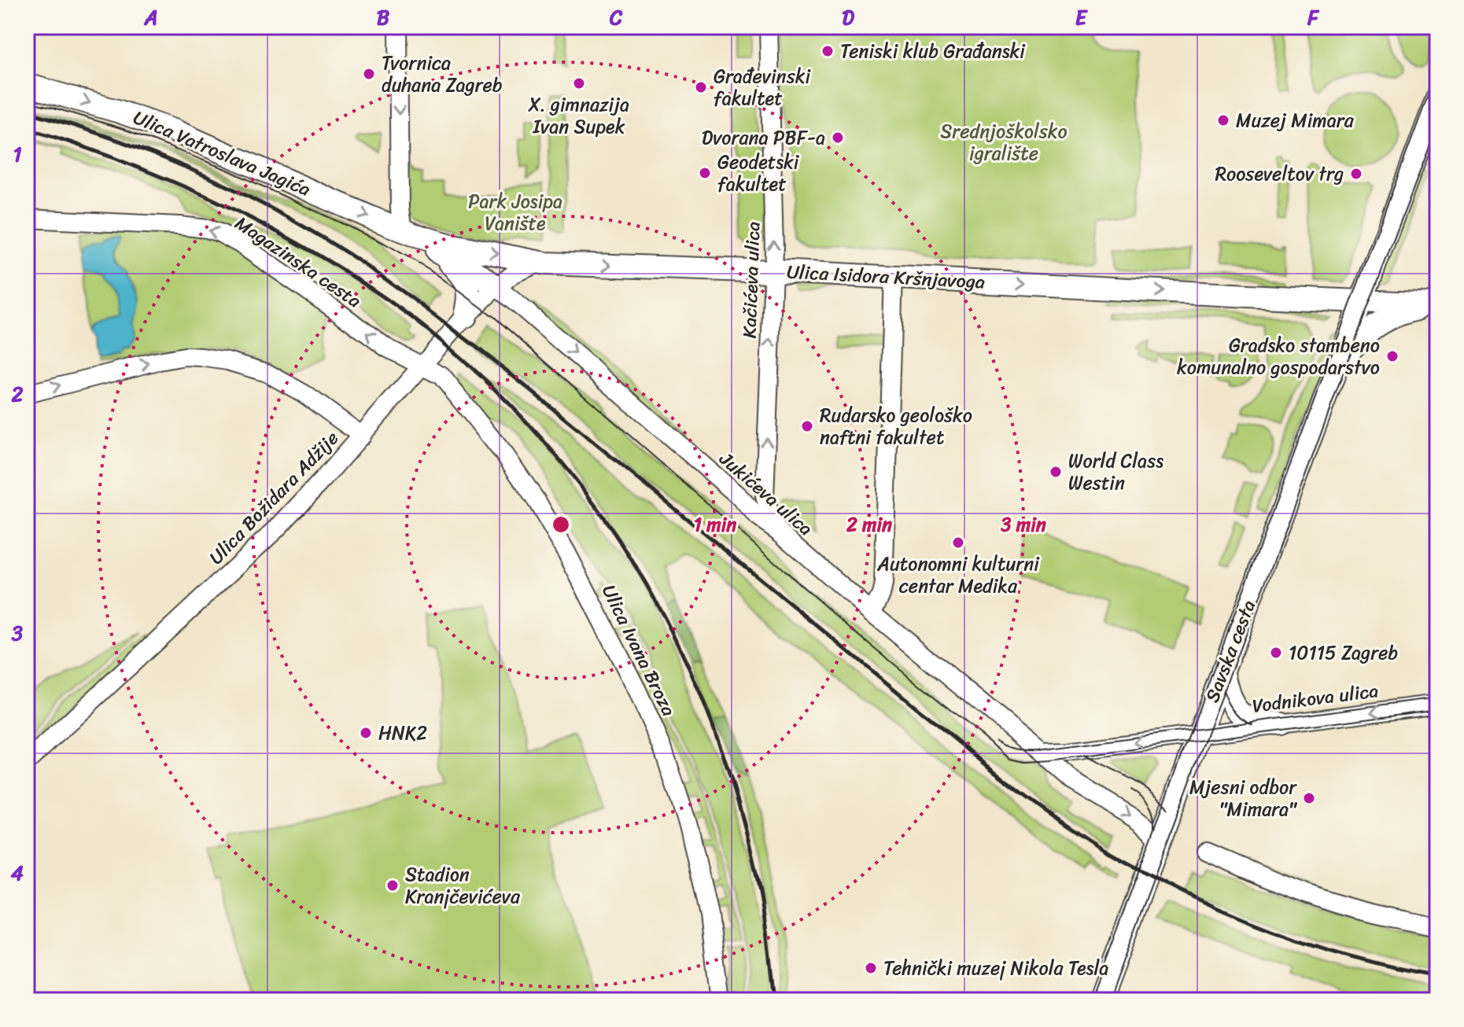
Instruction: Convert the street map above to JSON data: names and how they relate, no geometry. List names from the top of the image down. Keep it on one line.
{"streets":{"main road":["Ulica Vatroslava Jagića","Ulica Isidora Kršnjavoga","Savska cesta"],"street":["Magazinska cesta","Kačićeva ulica","Jukićeva ulica","Ulica Božidara Adžije","Ulica Ivana Broza","Vodnikova ulica"]},"crossings":[["Ulica Vatroslava Jagića","Ulica Isidora Kršnjavoga"],["Magazinska cesta","Ulica Božidara Adžije"],["Magazinska cesta","Ulica Ivana Broza"],["Ulica Isidora Kršnjavoga","Kačićeva ulica"],["Ulica Isidora Kršnjavoga","Ulica Božidara Adžije"],["Ulica Isidora Kršnjavoga","Savska cesta"],["Kačićeva ulica","Jukićeva ulica"],["Jukićeva ulica","Ulica Božidara Adžije"],["Jukićeva ulica","Savska cesta"],["Ulica Božidara Adžije","Ulica Ivana Broza"],["Savska cesta","Vodnikova ulica"]],"one_way":["Ulica Vatroslava Jagića","Ulica Isidora Kršnjavoga","Jukićeva ulica","Vodnikova ulica"],"parks":["Srednjoškolsko igralište","Park Josipa Vanište"],"places":["Teniski klub Građanski","Tvornica duhana Zagreb","X. gimnazija Ivan Supek","Građevinski fakultet","Muzej Mimara","Dvorana PBF-a","Geodetski fakultet","Rooseveltov trg","Gradsko stambeno komunalno gospodarstvo","Rudarsko geološko naftni fakultet","World Class Westin","Autonomni kulturni centar Medika","10115 Zagreb","HNK2","Mjesni odbor \"Mimara\"","Stadion Kranjčevićeva","Tehnički muzej Nikola Tesla"],"grid":{"columns":["A","B","C","D","E","F"],"rows":["1","2","3","4"]},"rings":["1 min","2 min","3 min"]}
